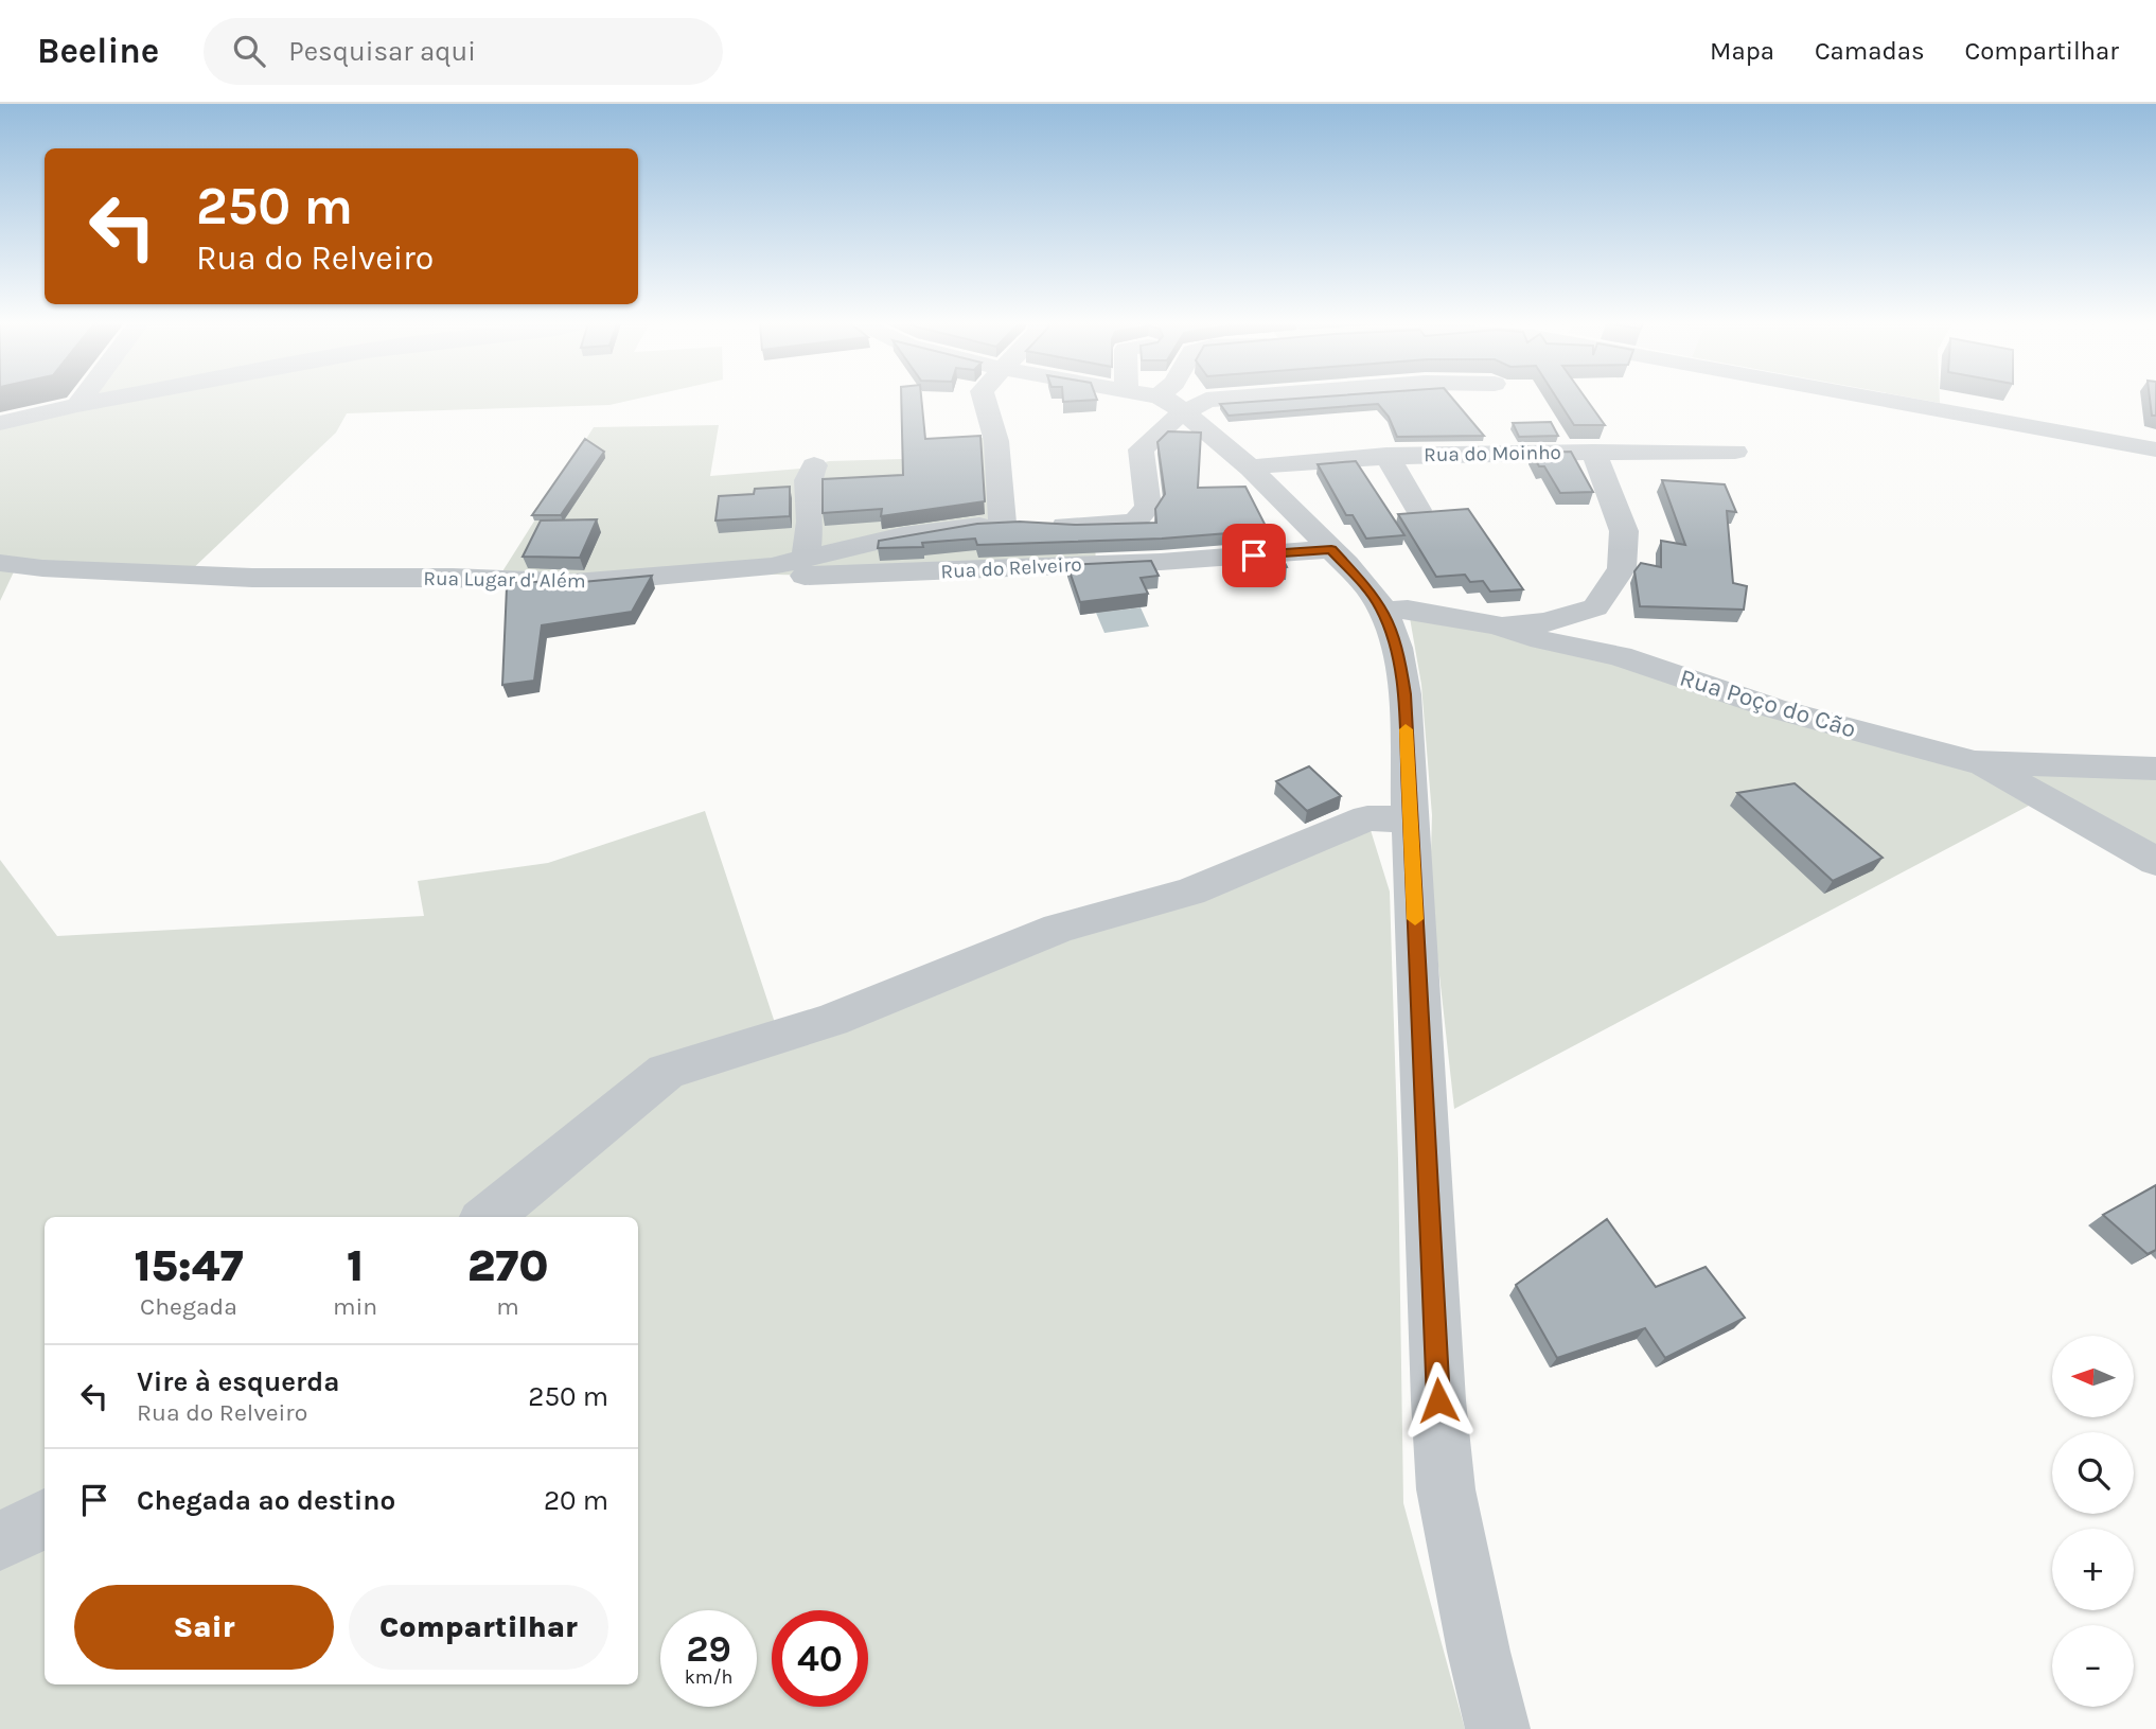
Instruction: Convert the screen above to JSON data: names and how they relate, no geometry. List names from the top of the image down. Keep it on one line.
{"streets":{"street":["Rua do Moinho","Rua do Relveiro","Rua Lugar d' Além","Rua Poço do Cão"]},"crossings":[["Rua do Relveiro","Rua Lugar d' Além"]],"north":"left","page":{"header":"Beeline","search":"Pesquisar aqui","nav":["Mapa","Camadas","Compartilhar"],"turn":["250 m","Rua do Relveiro"],"eta":["15:47","Chegada","1","min","270","m"],"map_buttons":["+","−"],"list":[{"name":"Vire à esquerda","note":"Rua do Relveiro","value":"250 m"},{"name":"Chegada ao destino","value":"20 m"}],"buttons":["Sair","Compartilhar"],"speed":"29 km/h","limit":"40"}}
